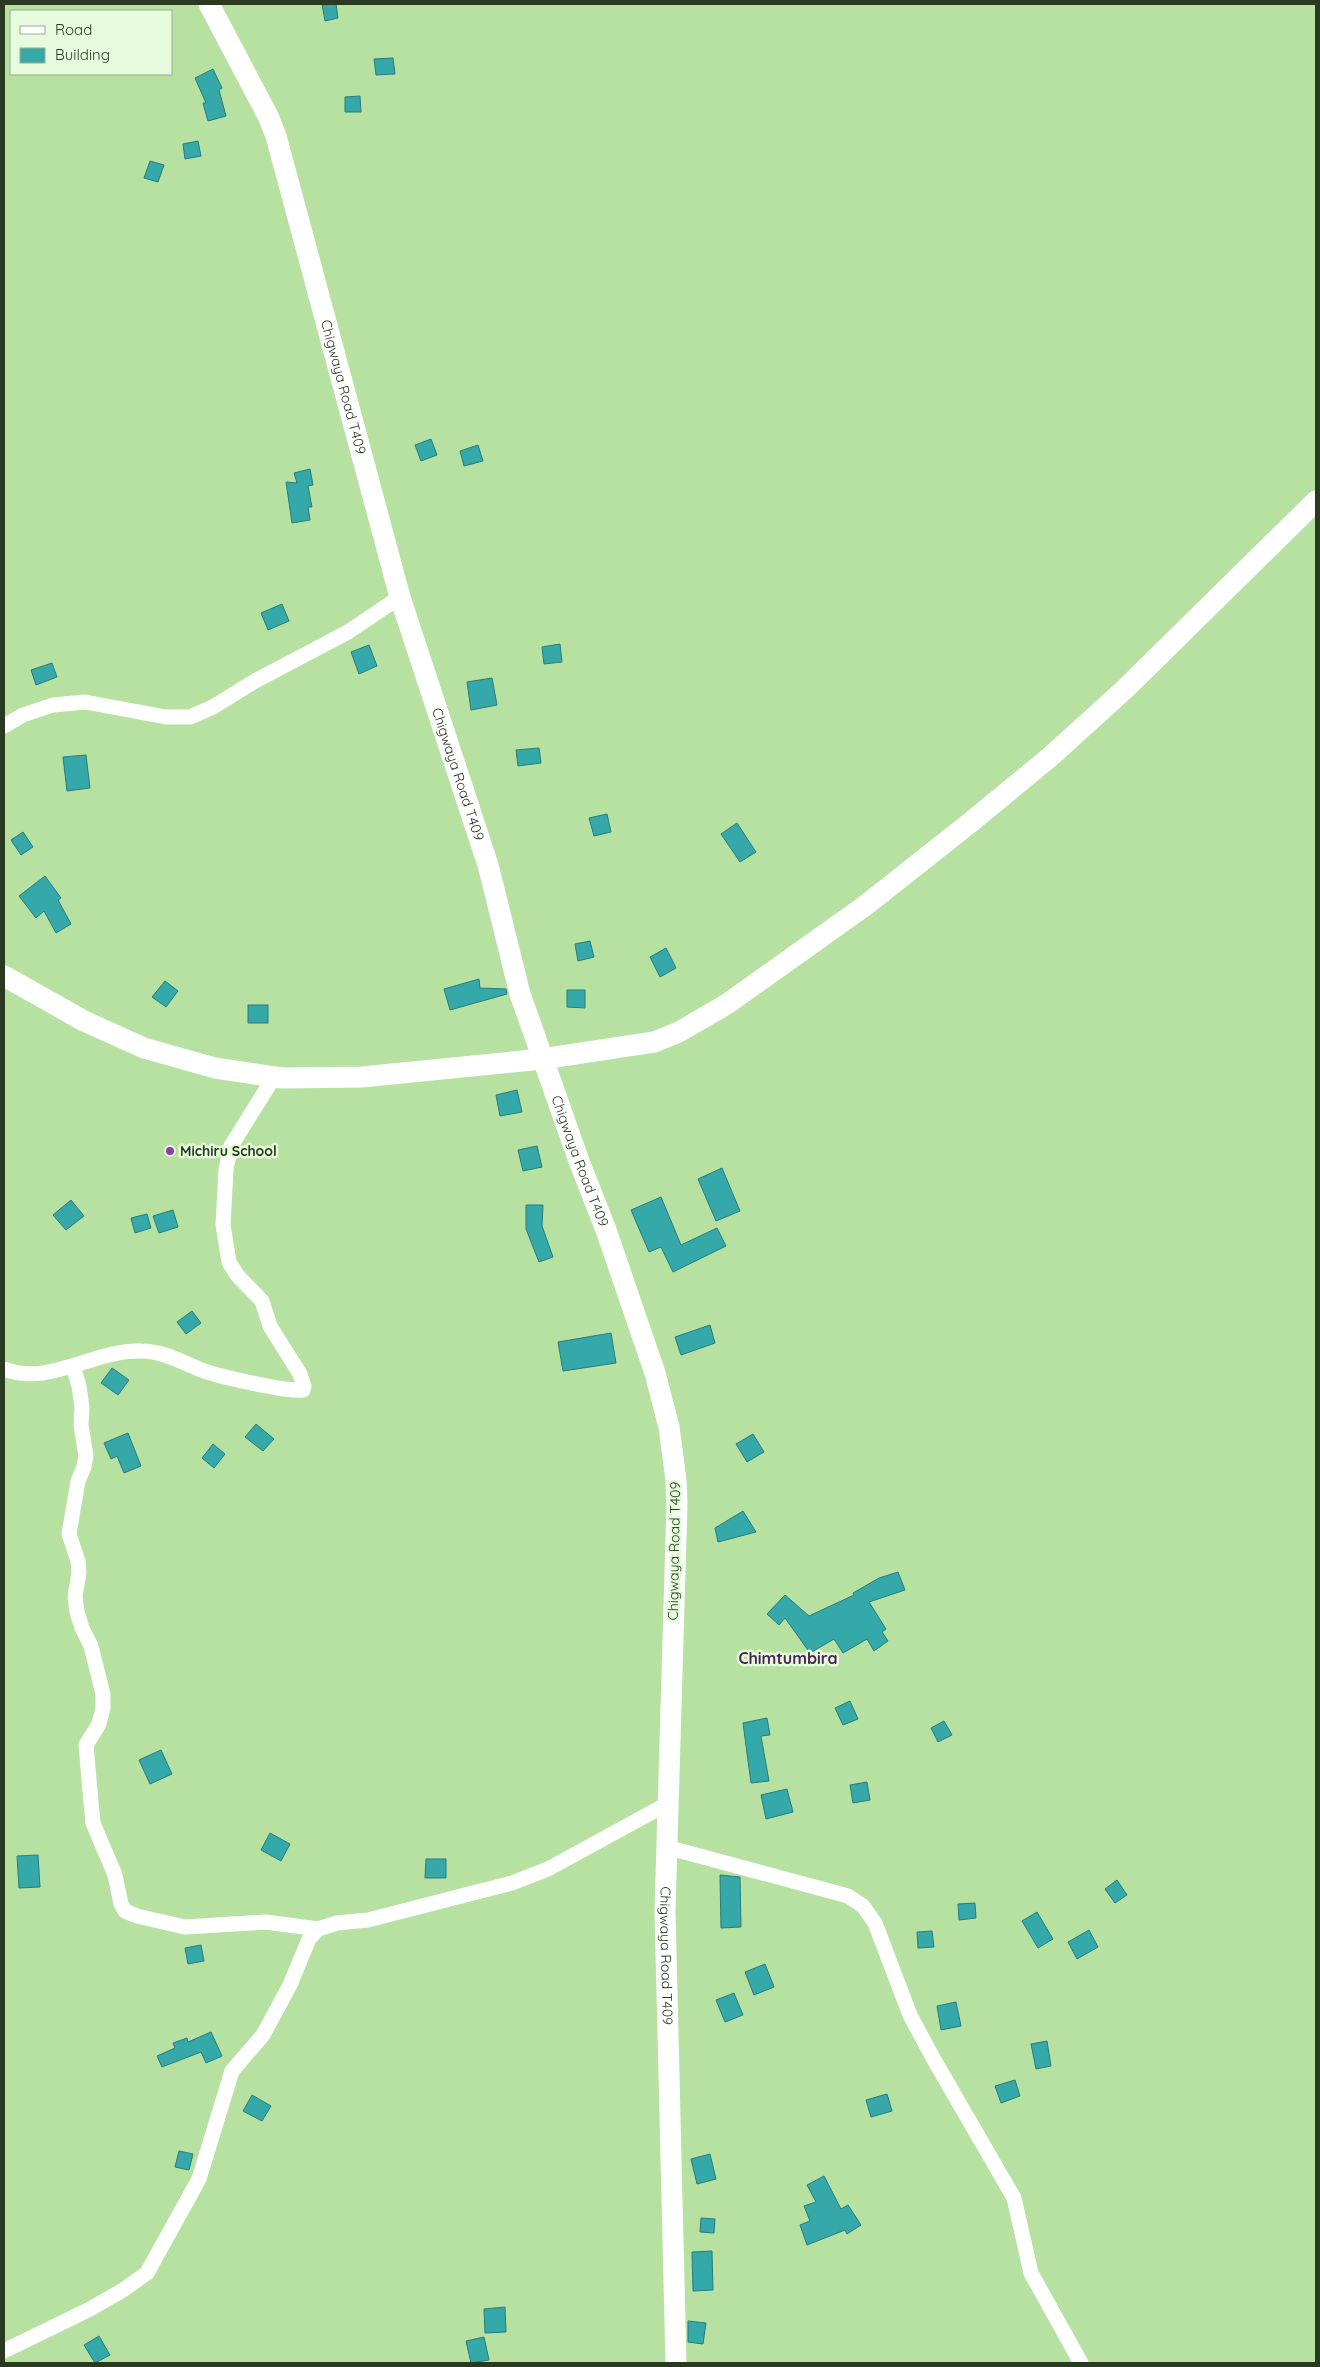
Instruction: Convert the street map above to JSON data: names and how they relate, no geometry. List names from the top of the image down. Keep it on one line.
{"streets":{"street":["Chigwaya Road T409"]},"districts":["Chimtumbira"],"places":["Michiru School"],"legend":["Road","Building"]}
